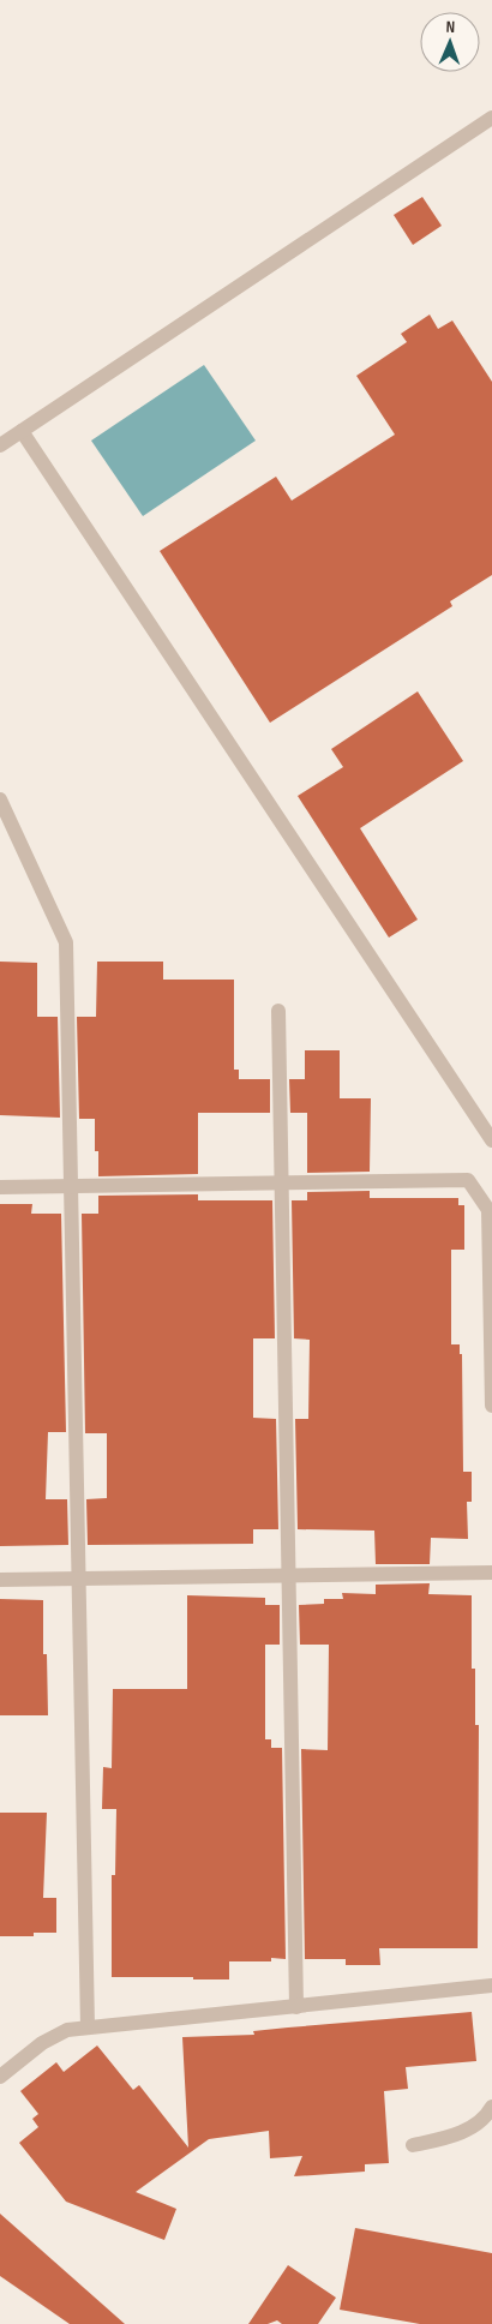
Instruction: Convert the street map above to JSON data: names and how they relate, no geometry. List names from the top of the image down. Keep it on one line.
{"north":"top"}
